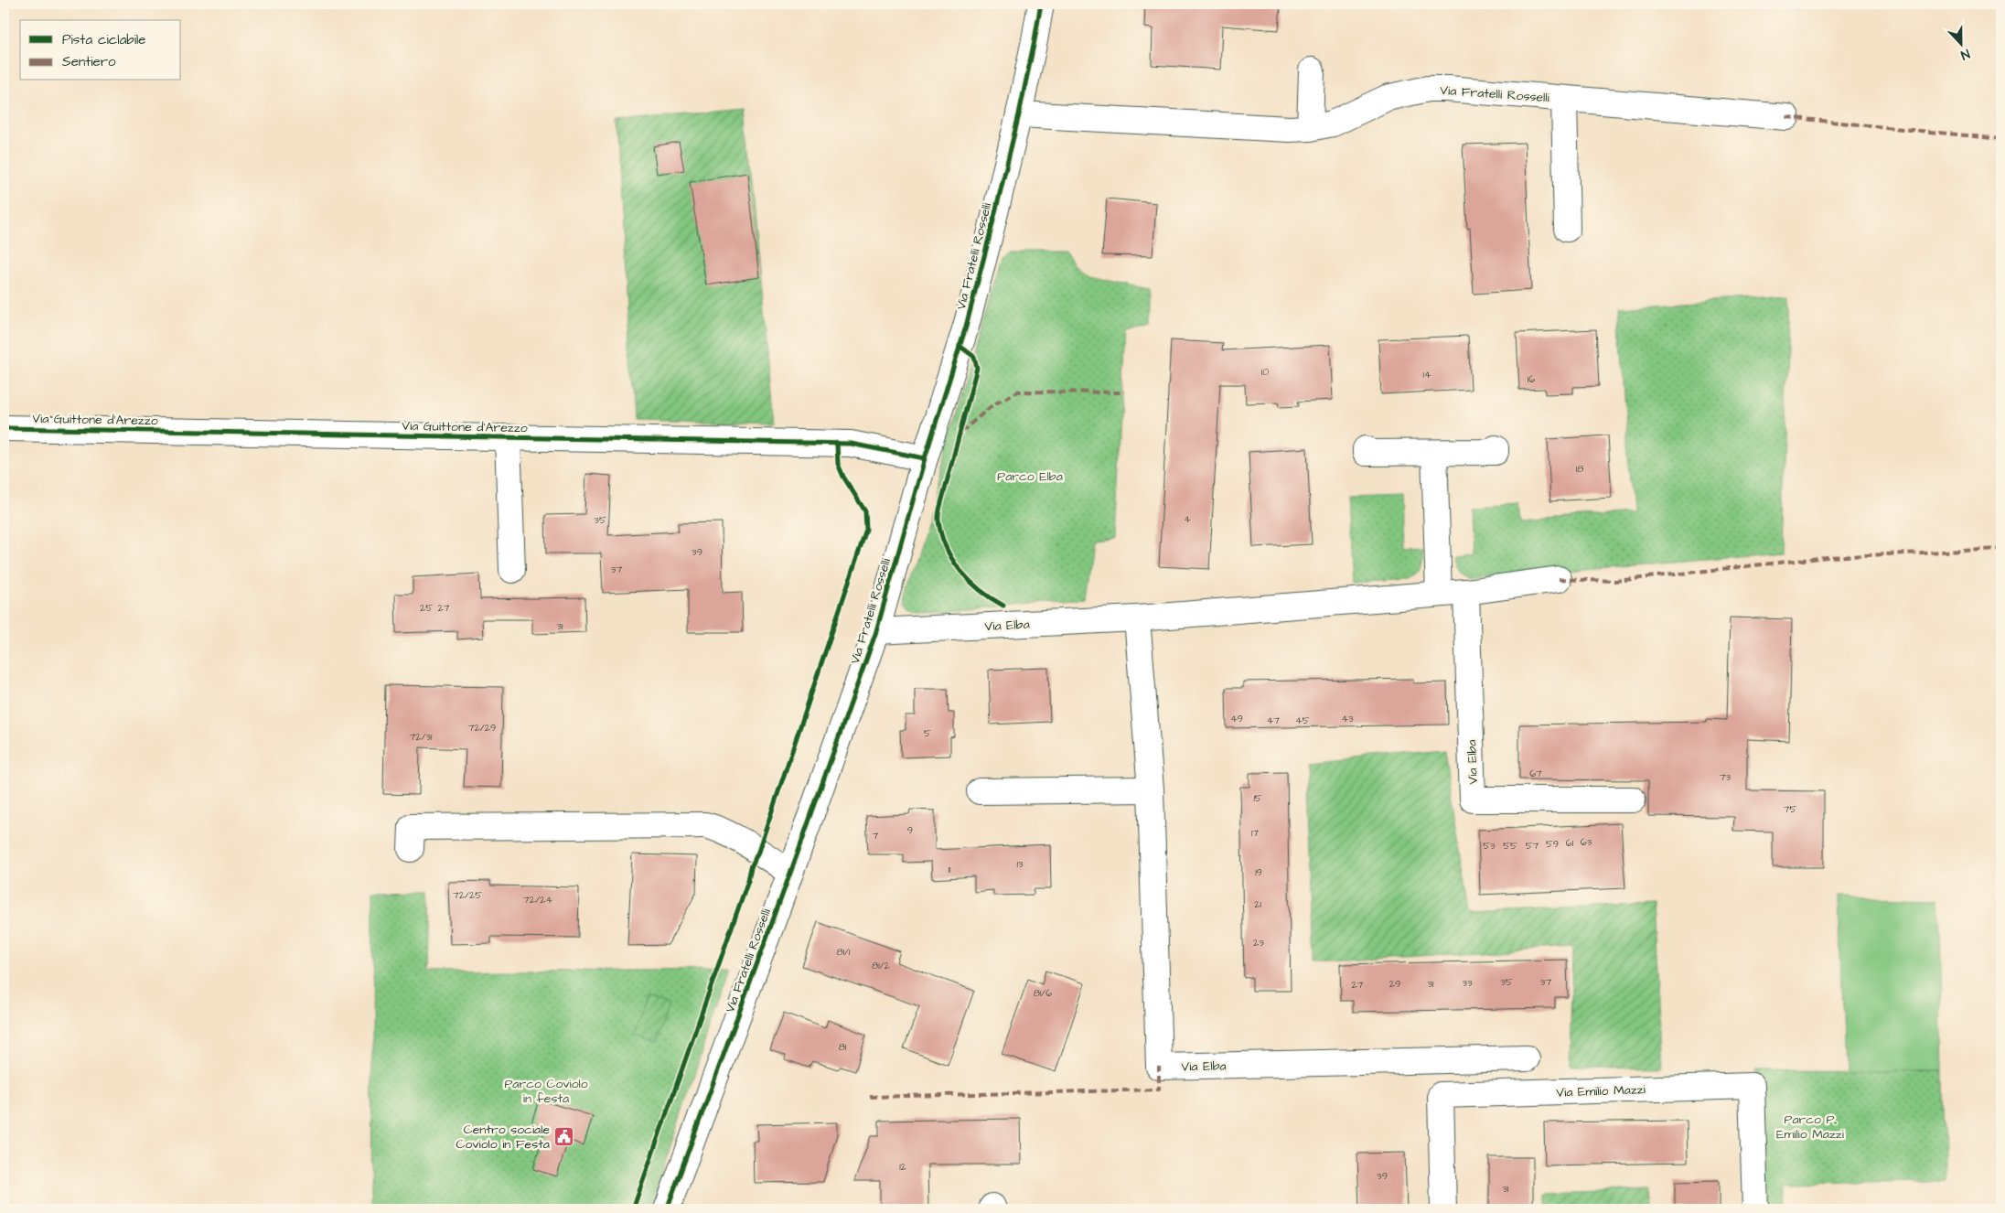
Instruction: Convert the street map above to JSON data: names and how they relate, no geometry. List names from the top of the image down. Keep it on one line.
{"streets":{"street":["Via Fratelli Rosselli","Via Guittone d'Arezzo","Via Elba","Via Emilio Mazzi"]},"crossings":[["Via Fratelli Rosselli","Via Guittone d'Arezzo"],["Via Fratelli Rosselli","Via Elba"]],"parks":["Parco Elba","Parco Coviolo in festa","Parco P. Emilio Mazzi"],"places":{"public building":["Centro sociale Coviolo in Festa"]},"house_numbers":["10","14","16","18","4","35","39","37","25","27","31","49","43","47","45","72/29","5","72/31","67","73","15","75","9","17","7","63","61","59","53","55","57","13","11","19","72/25","72/24","21","23","81/1","81/2","35","37","33","29","31","27","81/6","81","12","39","31"],"legend":["Pista ciclabile","Sentiero"],"north":"bottom"}
